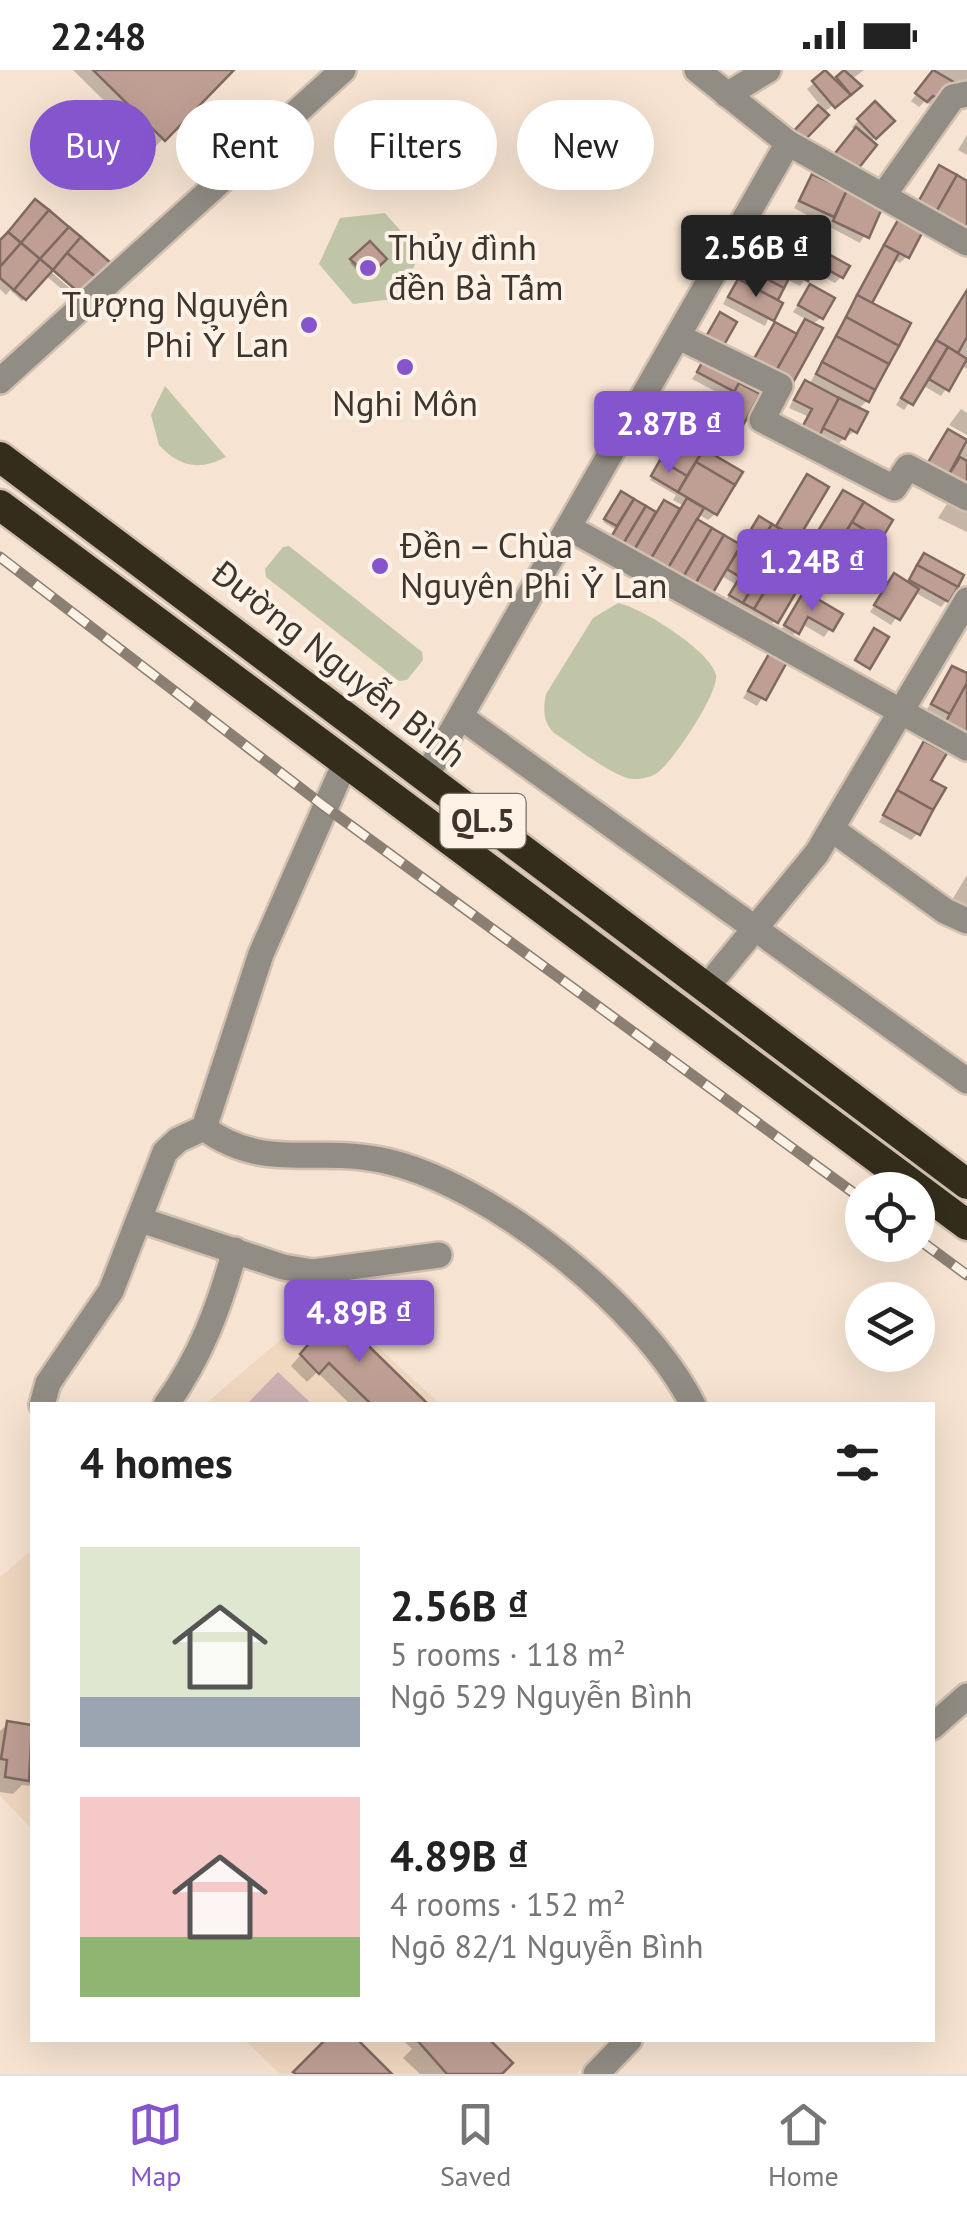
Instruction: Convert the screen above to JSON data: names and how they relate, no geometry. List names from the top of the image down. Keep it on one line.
{"streets":{"highway":["Đường Nguyễn Bình","QL.5"]},"places":["Thủy đình đền Bà Tấm","Tượng Nguyên Phi Ỷ Lan","Nghi Môn","Đền – Chùa Nguyên Phi Ỷ Lan"],"page":{"status":"22:48","chip":["Buy","Rent","Filters","New"],"price":["2.56B ₫","2.87B ₫","1.24B ₫","4.89B ₫"],"heading":"4 homes","list":[{"name":"2.56B ₫","note":"5 rooms · 118 m² · Ngõ 529 Nguyễn Bình"},{"name":"4.89B ₫","note":"4 rooms · 152 m² · Ngõ 82/1 Nguyễn Bình"}],"tabs":["Map","Saved","Home"]}}
